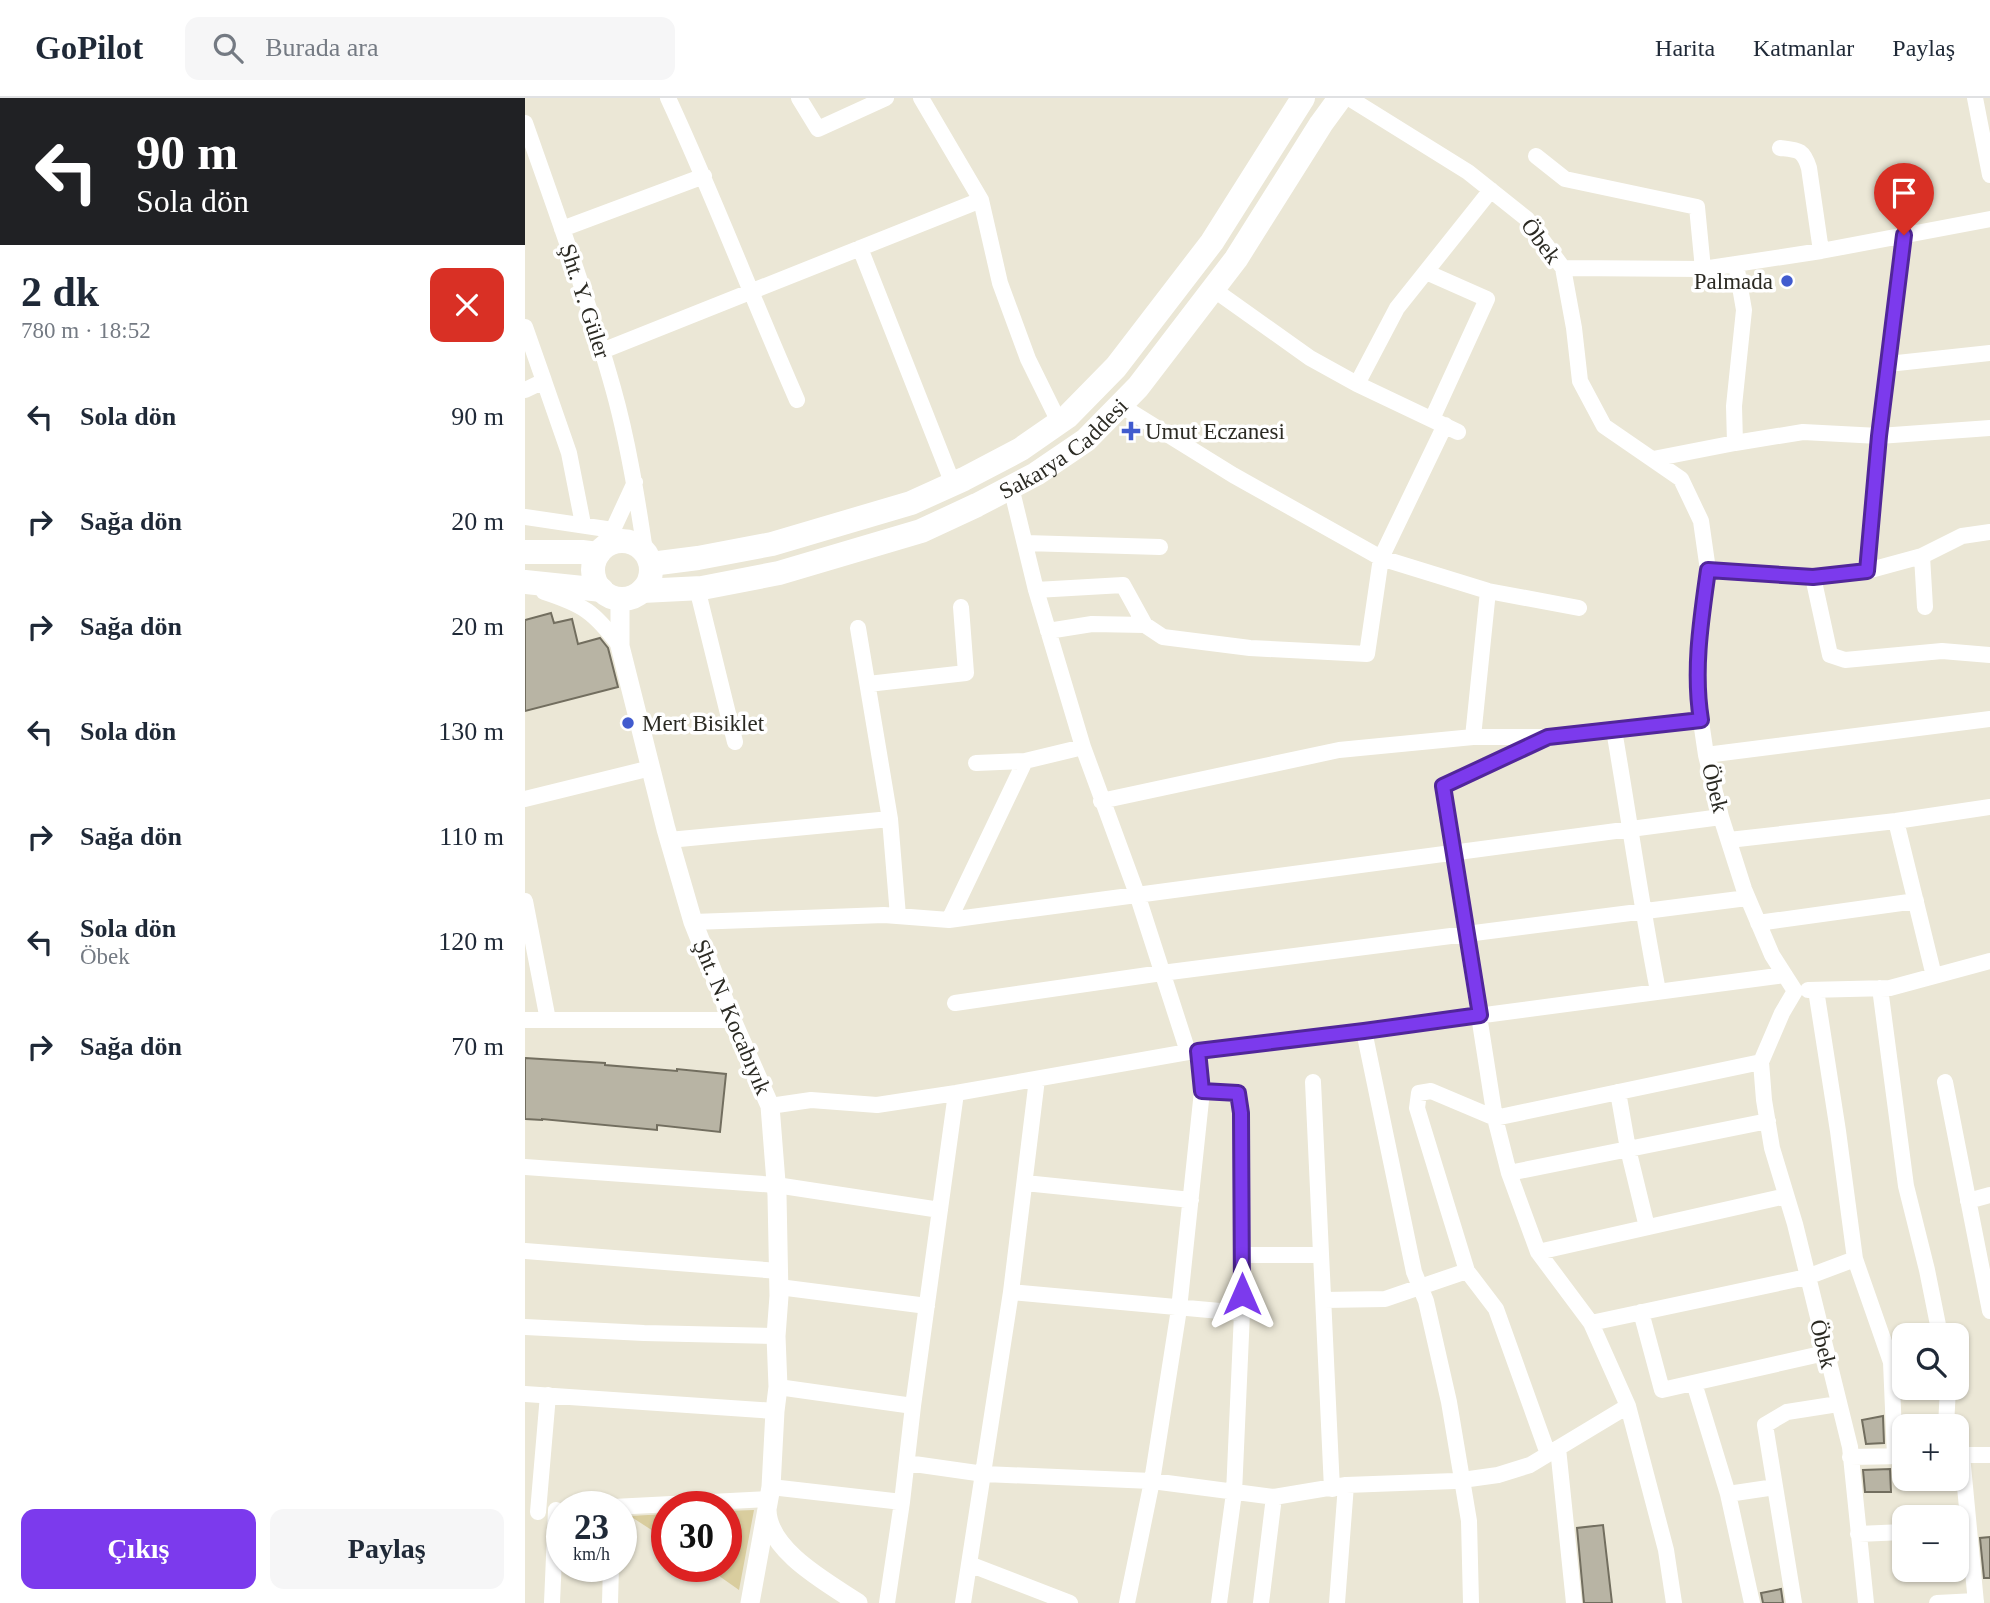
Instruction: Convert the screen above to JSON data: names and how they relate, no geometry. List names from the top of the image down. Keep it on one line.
{"streets":{"main road":["Sakarya Caddesi"],"street":["Öbek","Şht. Y. Güler","Şht. N. Kocabıyık"]},"crossings":[["Şht. Y. Güler","Sakarya Caddesi"],["Şht. Y. Güler","Şht. N. Kocabıyık"],["Sakarya Caddesi","Şht. N. Kocabıyık"]],"places":{"other":["Palmada","Mert Bisiklet"],"health":["Umut Eczanesi"]},"page":{"header":"GoPilot","search":"Burada ara","nav":["Harita","Katmanlar","Paylaş"],"turn":["90 m","Sola dön"],"heading":["2 dk","780 m · 18:52"],"list":[{"name":"Sola dön","value":"90 m"},{"name":"Sağa dön","value":"20 m"},{"name":"Sağa dön","value":"20 m"},{"name":"Sola dön","value":"130 m"},{"name":"Sağa dön","value":"110 m"},{"name":"Sola dön","note":"Öbek","value":"120 m"},{"name":"Sağa dön","value":"70 m"}],"map_buttons":["+","−"],"speed":"23 km/h","limit":"30","buttons":["Çıkış","Paylaş"]}}
